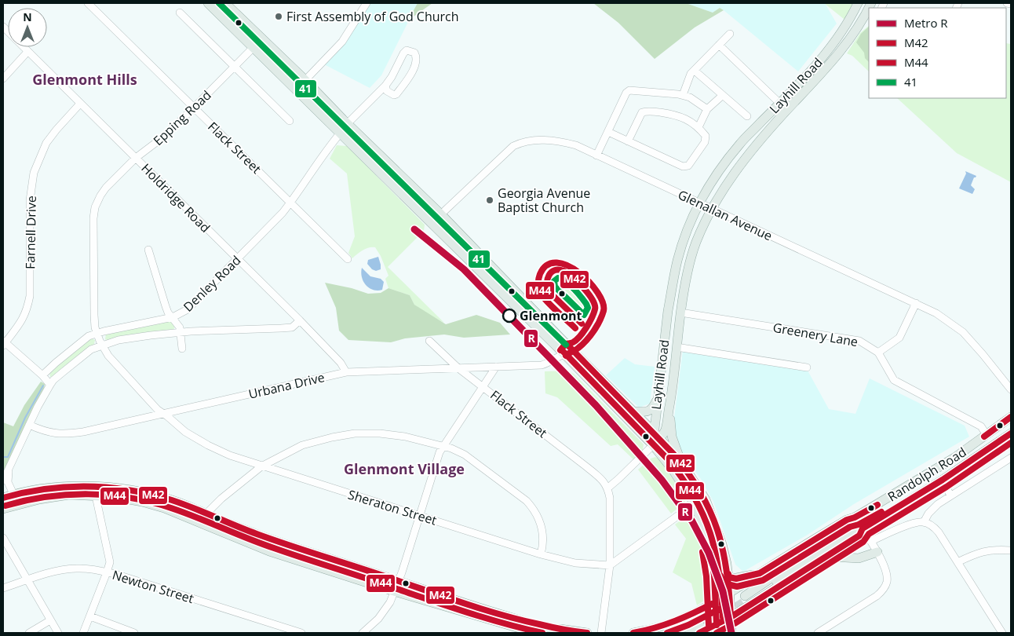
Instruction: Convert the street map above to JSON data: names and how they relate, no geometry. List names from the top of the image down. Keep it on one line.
{"streets":{"main road":["Layhill Road","Randolph Road"],"street":["Epping Road","Flack Street","Holdridge Road","Glenallan Avenue","Farnell Drive","Denley Road","Greenery Lane","Urbana Drive","Sheraton Street","Newton Street"]},"crossings":[["Layhill Road","Glenallan Avenue"],["Layhill Road","Greenery Lane"],["Epping Road","Flack Street"],["Epping Road","Holdridge Road"],["Epping Road","Denley Road"],["Epping Road","Sheraton Street"],["Flack Street","Denley Road"],["Flack Street","Urbana Drive"],["Holdridge Road","Farnell Drive"],["Holdridge Road","Denley Road"],["Holdridge Road","Urbana Drive"],["Urbana Drive","Sheraton Street"]],"districts":["Glenmont Hills","Glenmont Village"],"places":["First Assembly of God Church","Georgia Avenue Baptist Church","Glenmont"],"lines":["transit line 41","metro line R","transit line M44","transit line M42"],"legend":["Metro R","M42","M44","41"],"north":"top"}
